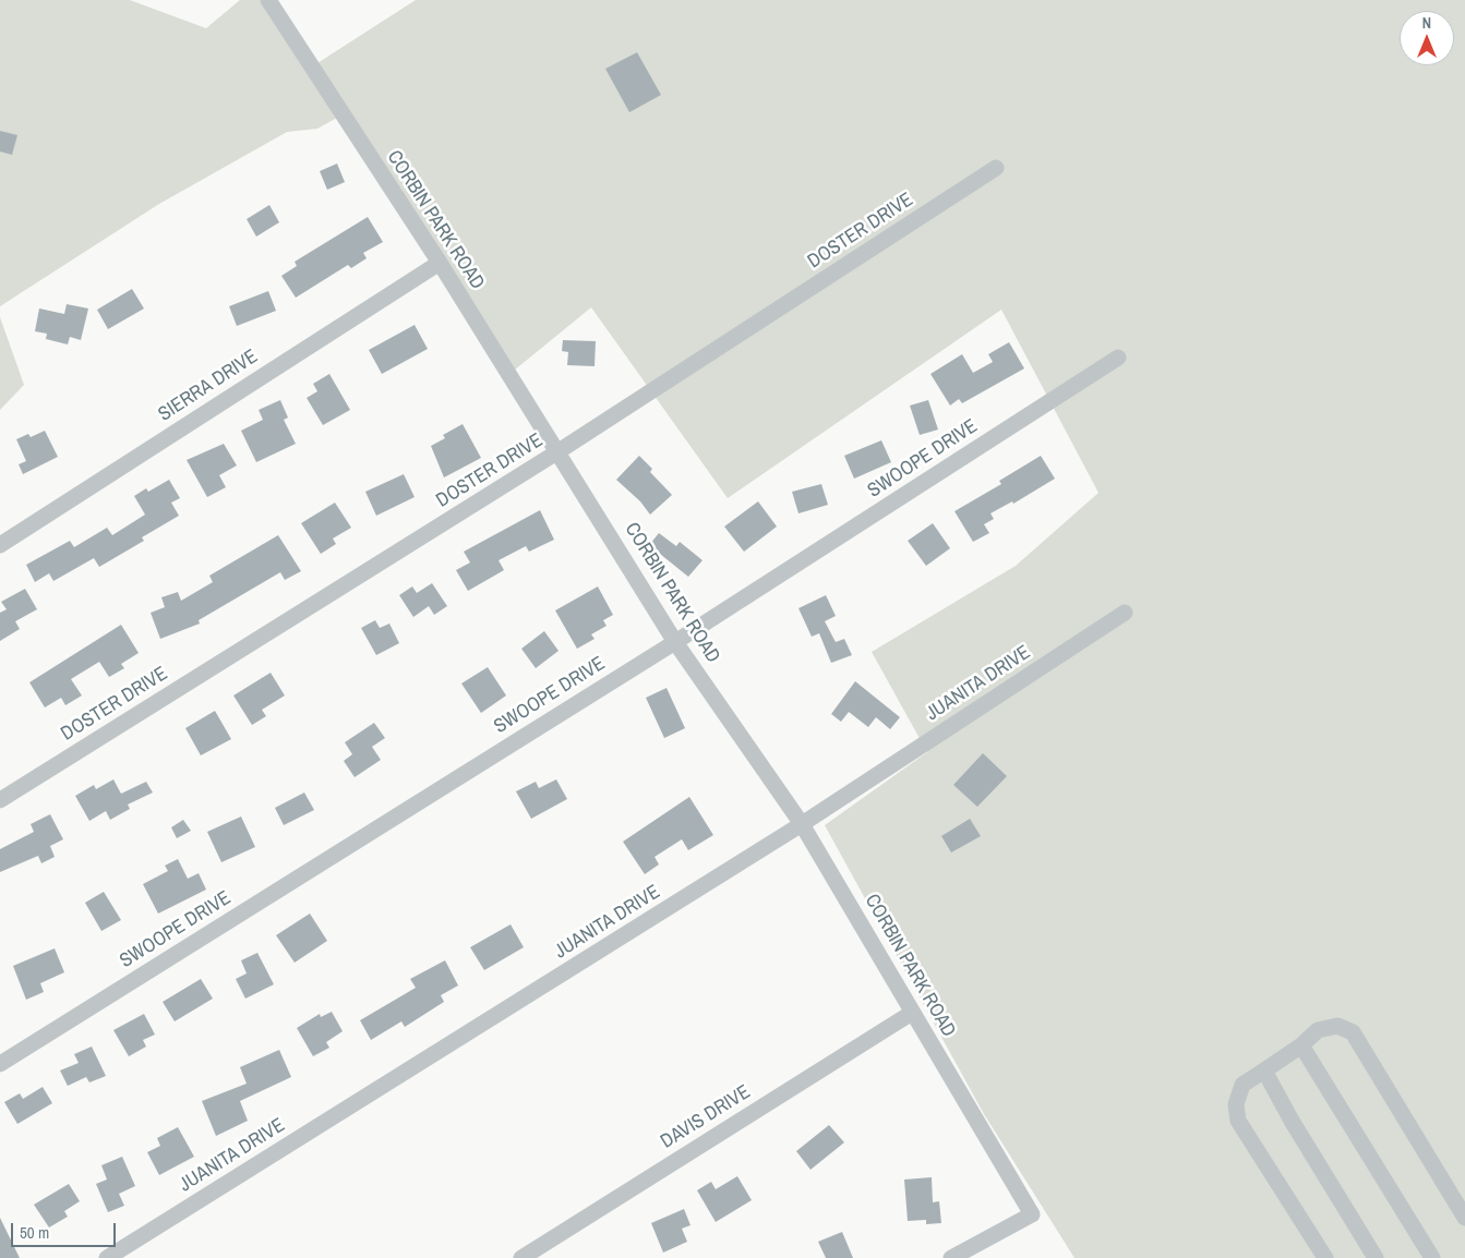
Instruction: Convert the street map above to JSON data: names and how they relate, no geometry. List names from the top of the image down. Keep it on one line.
{"streets":{"street":["CORBIN PARK ROAD","DOSTER DRIVE","SIERRA DRIVE","SWOOPE DRIVE","JUANITA DRIVE","DAVIS DRIVE"]},"crossings":[["CORBIN PARK ROAD","DOSTER DRIVE"],["CORBIN PARK ROAD","SIERRA DRIVE"],["CORBIN PARK ROAD","SWOOPE DRIVE"],["CORBIN PARK ROAD","JUANITA DRIVE"],["CORBIN PARK ROAD","DAVIS DRIVE"]],"scale_bar":"50 m","north":"top"}
